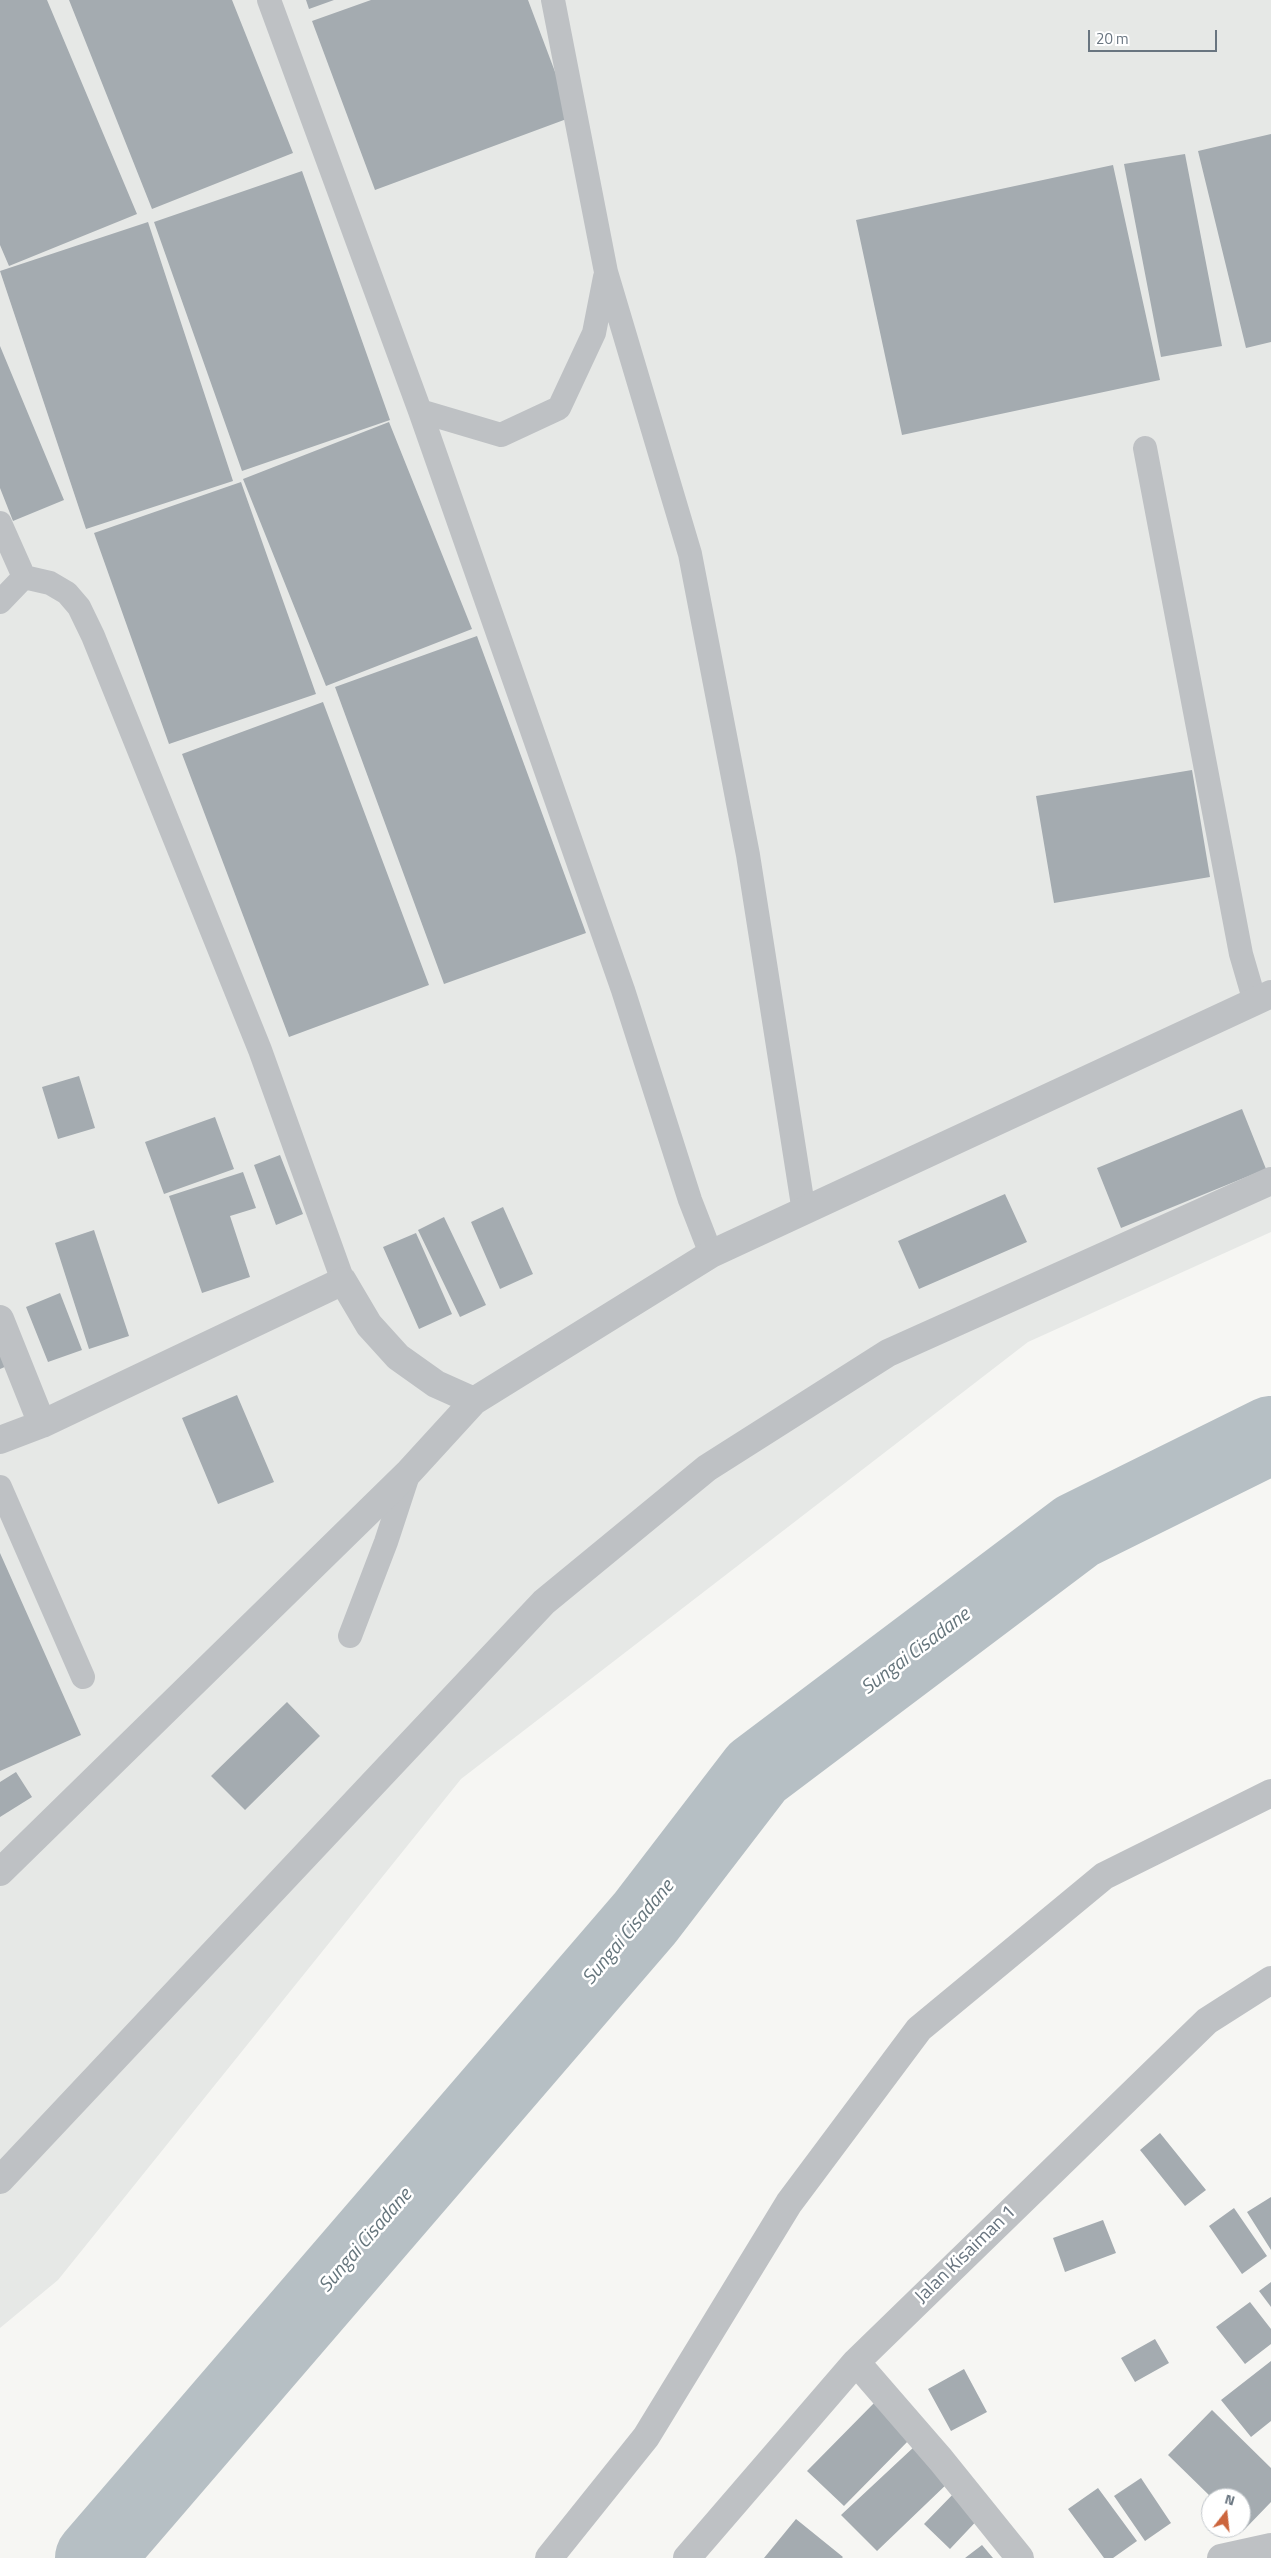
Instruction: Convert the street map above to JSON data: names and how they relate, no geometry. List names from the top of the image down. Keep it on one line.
{"streets":{"street":["Jalan Kisaiman 1"]},"water":["Sungai Cisadane"],"scale_bar":"20 m","north":"top"}
